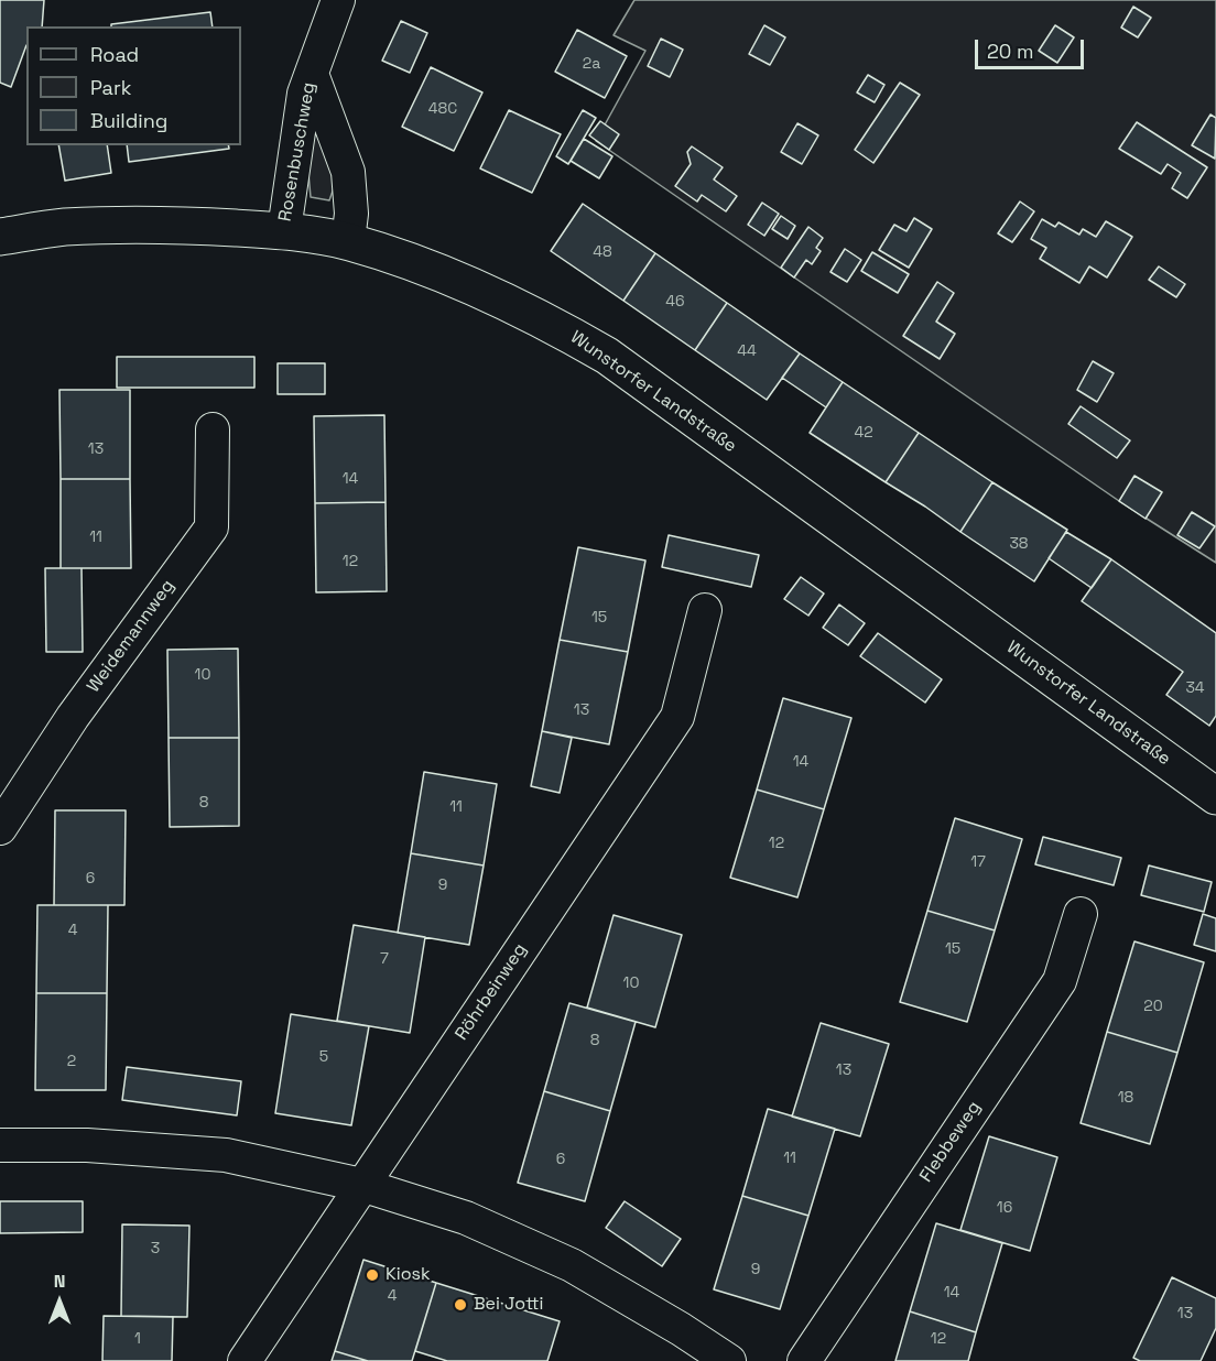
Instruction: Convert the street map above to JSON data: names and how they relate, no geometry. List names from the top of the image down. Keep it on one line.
{"streets":{"main road":["Wunstorfer Landstraße"],"street":["Rosenbuschweg","Weidemannweg","Röhrbeinweg","Flebbeweg"]},"crossings":[["Rosenbuschweg","Wunstorfer Landstraße"]],"places":["Kiosk","Bei Jotti"],"house_numbers":["2a","48C","48","46","44","42","13","14","11","38","12","15","10","34","13","14","8","11","12","17","6","9","4","15","7","10","20","8","5","2","13","18","11","6","16","3","9","14","4","13","1","12"],"legend":["Road","Park","Building"],"scale_bar":"20 m","north":"top"}
